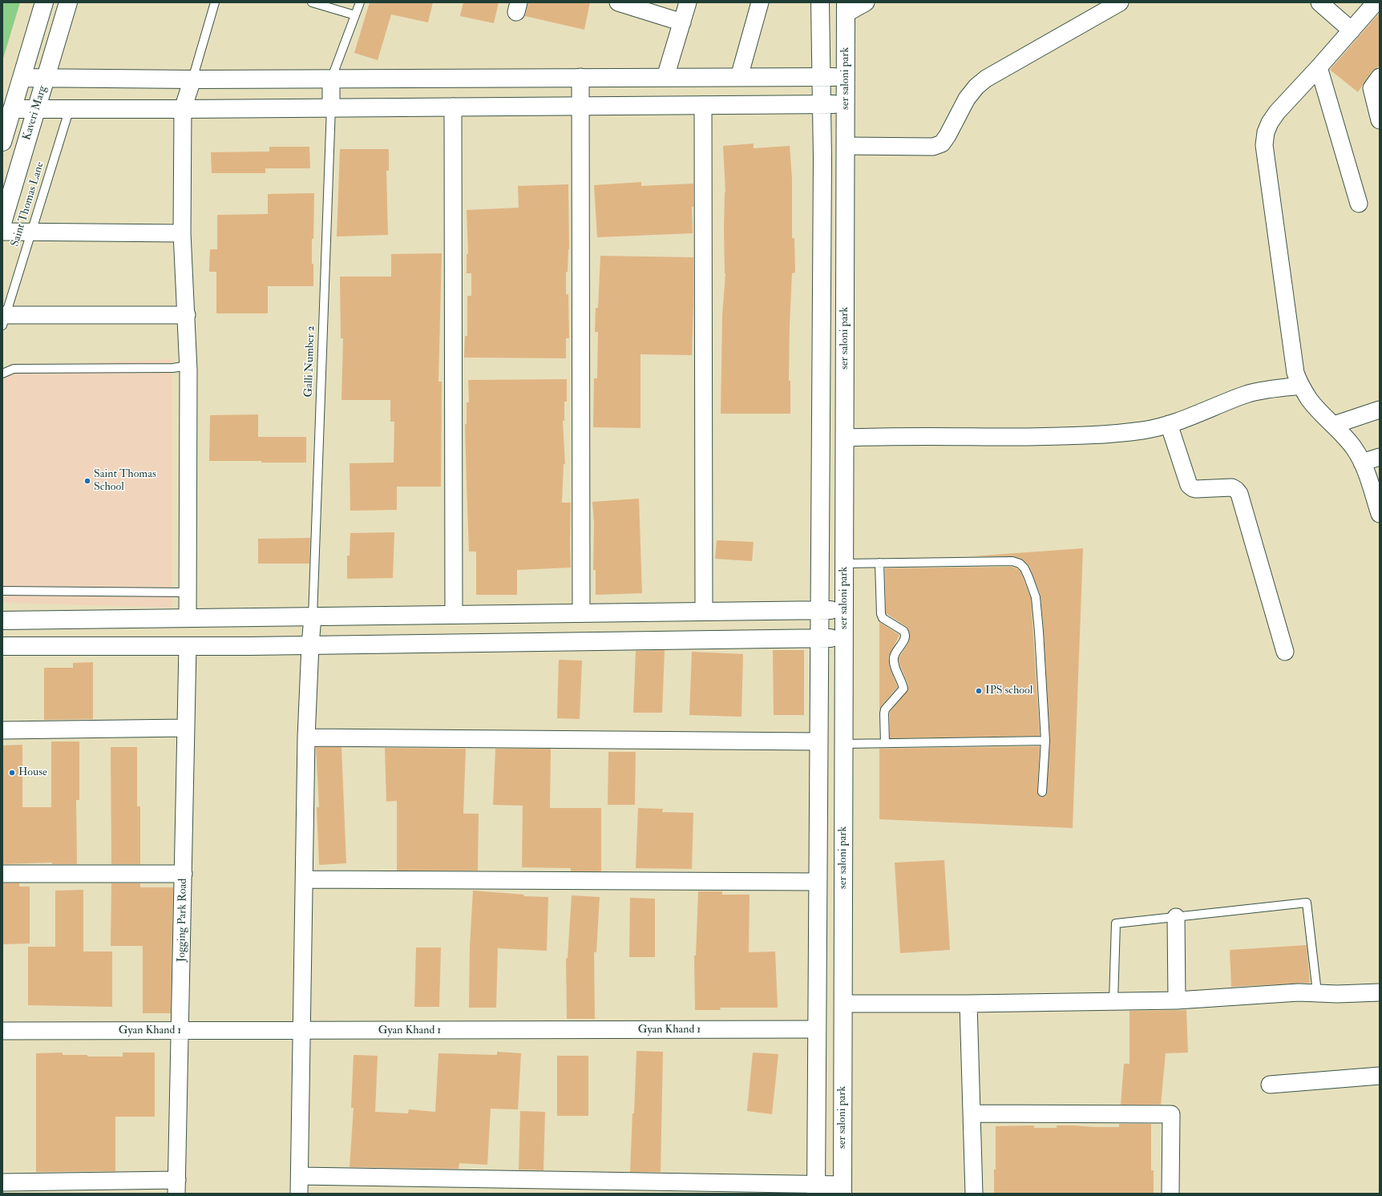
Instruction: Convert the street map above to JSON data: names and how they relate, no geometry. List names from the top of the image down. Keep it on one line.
{"streets":{"street":["ser saloni park","Kaveri Marg","Jogging Park Road","Gyan Khand 1"],"lane":["Saint Thomas Lane","Galli Number 2"]},"crossings":[["Jogging Park Road","Gyan Khand 1"]],"places":["Saint Thomas School","IPS school","House"]}
